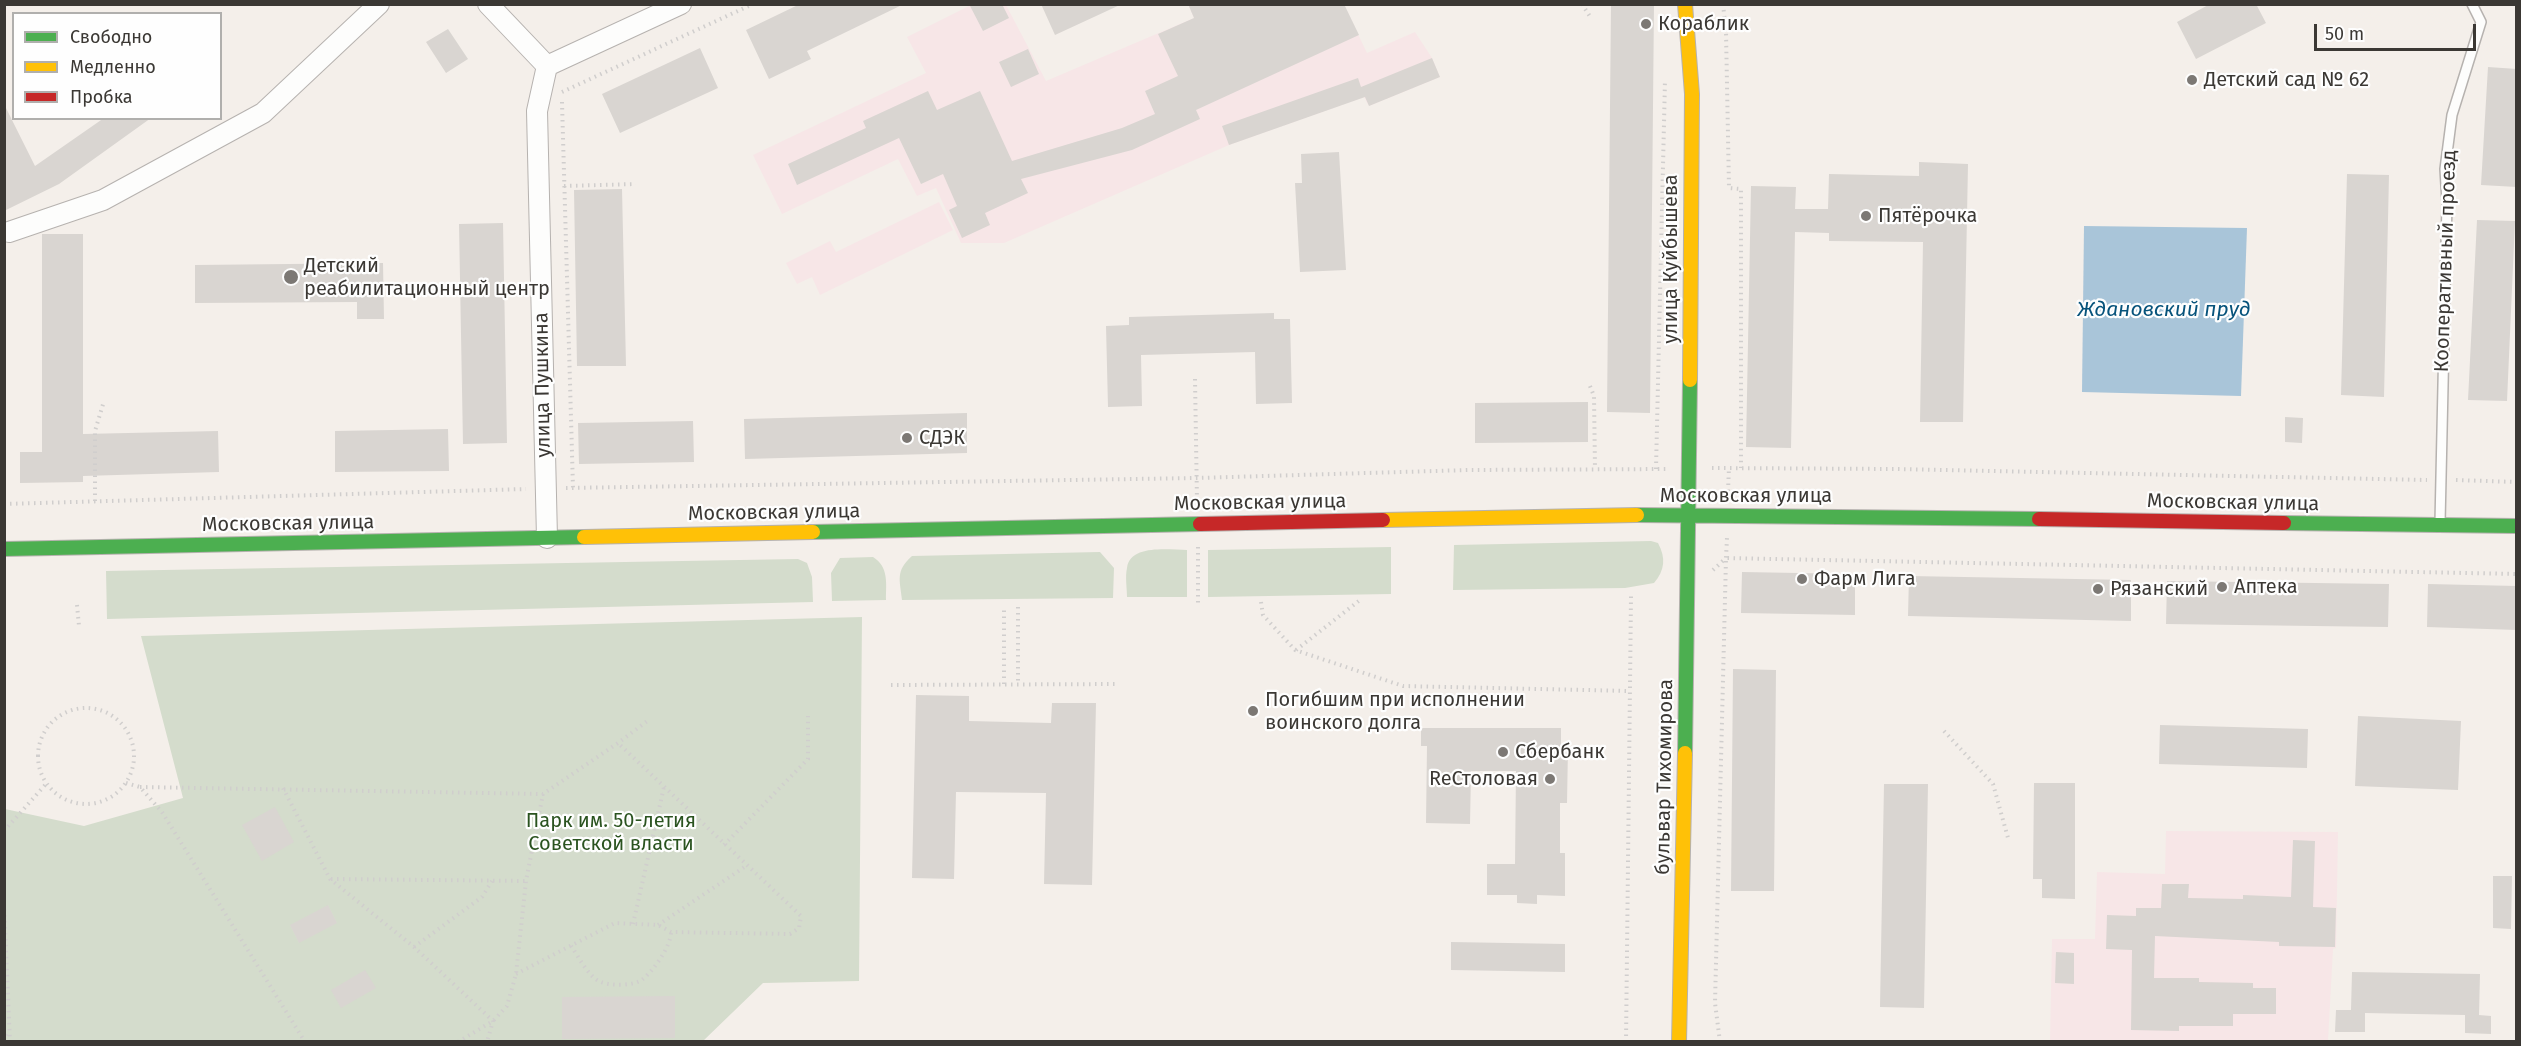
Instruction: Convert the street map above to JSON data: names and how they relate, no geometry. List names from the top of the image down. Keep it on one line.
{"streets":{"main road":["улица Куйбышева","Московская улица","бульвар Тихомирова"],"street":["улица Пушкина"],"lane":["Кооперативный проезд"]},"crossings":[["улица Куйбышева","Московская улица"],["улица Куйбышева","бульвар Тихомирова"],["Кооперативный проезд","Московская улица"],["улица Пушкина","Московская улица"],["Московская улица","бульвар Тихомирова"]],"water":["Ждановский пруд"],"parks":["Парк им. 50-летия Советской власти"],"places":["Кораблик","Детский сад № 62","Пятёрочка","Детский реабилитационный центр","СДЭК","Фарм Лига","Аптека","Рязанский","Погибшим при исполнении воинского долга","Сбербанк","ReСтоловая"],"legend":["Свободно","Медленно","Пробка"],"scale_bar":"50 m"}
